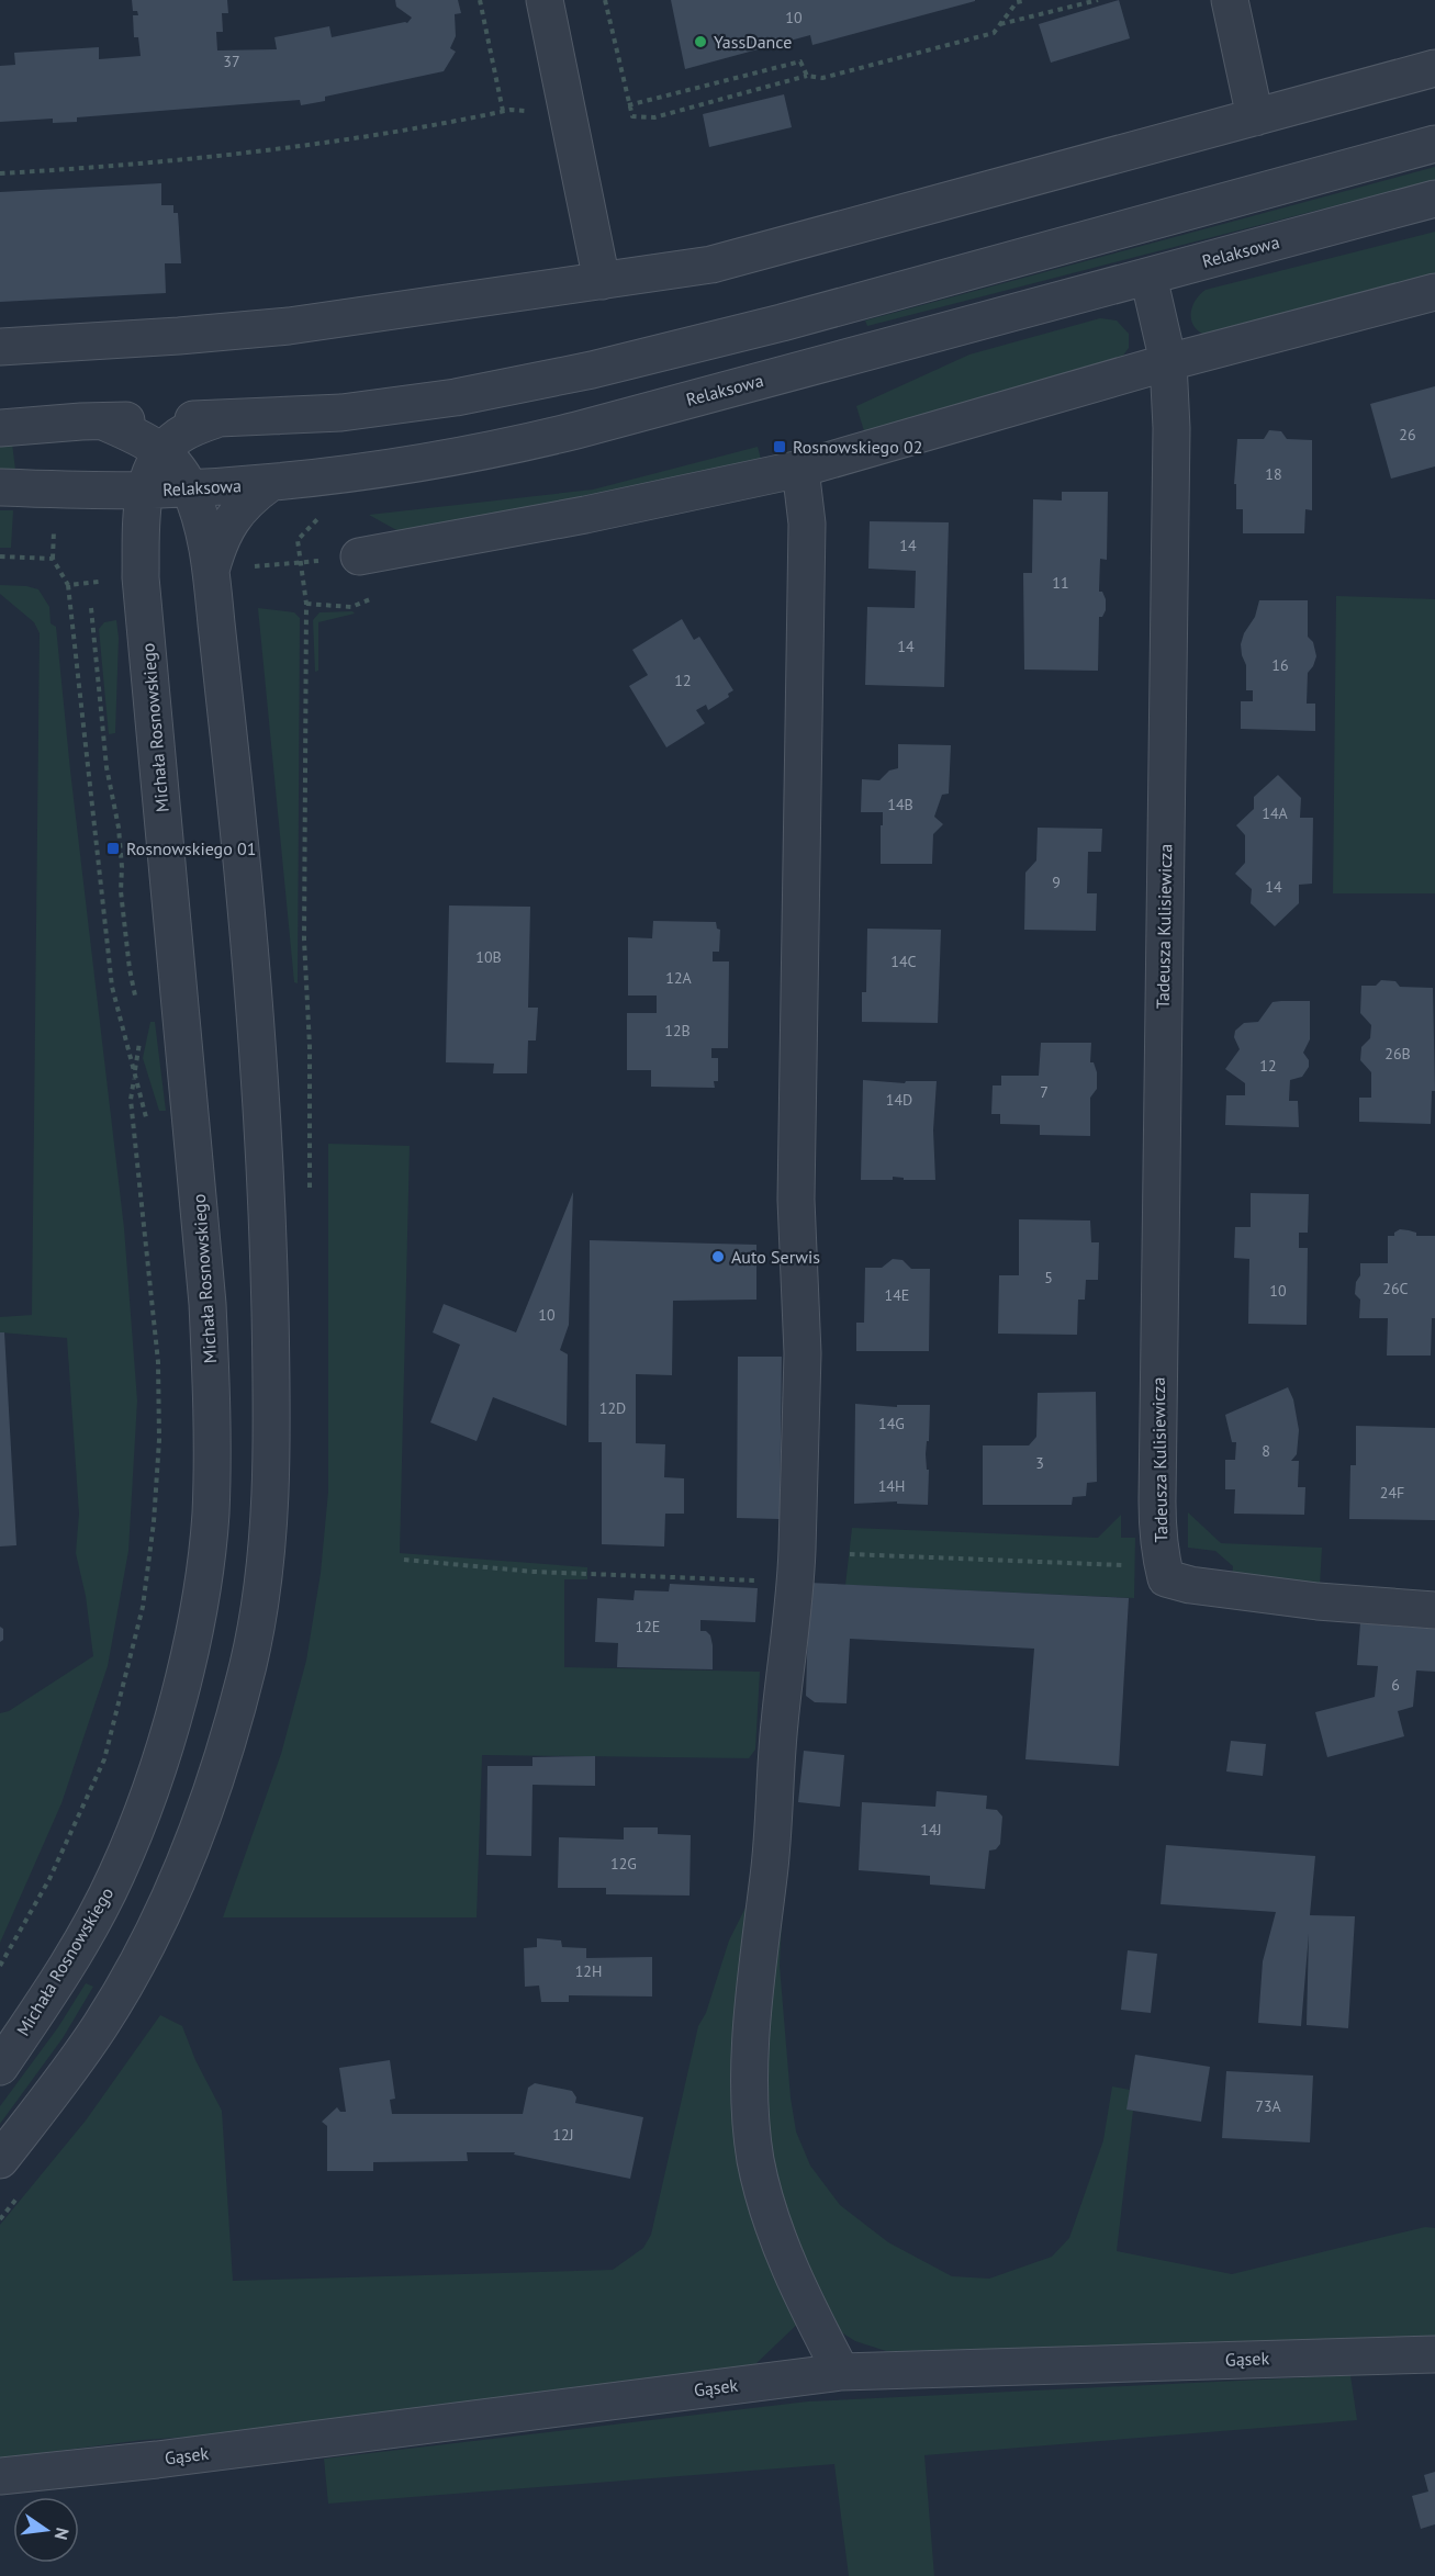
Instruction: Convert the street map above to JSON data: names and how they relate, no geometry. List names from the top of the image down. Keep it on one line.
{"streets":{"street":["Relaksowa","Michała Rosnowskiego","Tadeusza Kulisiewicza","Gąsek"]},"crossings":[["Relaksowa","Michała Rosnowskiego"],["Relaksowa","Tadeusza Kulisiewicza"]],"places":{"other":["YassDance","Auto Serwis"],"transit":["Rosnowskiego 02","Rosnowskiego 01"]},"house_numbers":["10","37","26","18","14","11","14","16","12","14B","14A","9","14","10B","14C","12A","12B","26B","12","7","14D","5","26C","10","14E","10","12D","14G","8","3","14H","24F","12E","6","14J","12G","12H","73A","12J"],"north":"right"}
